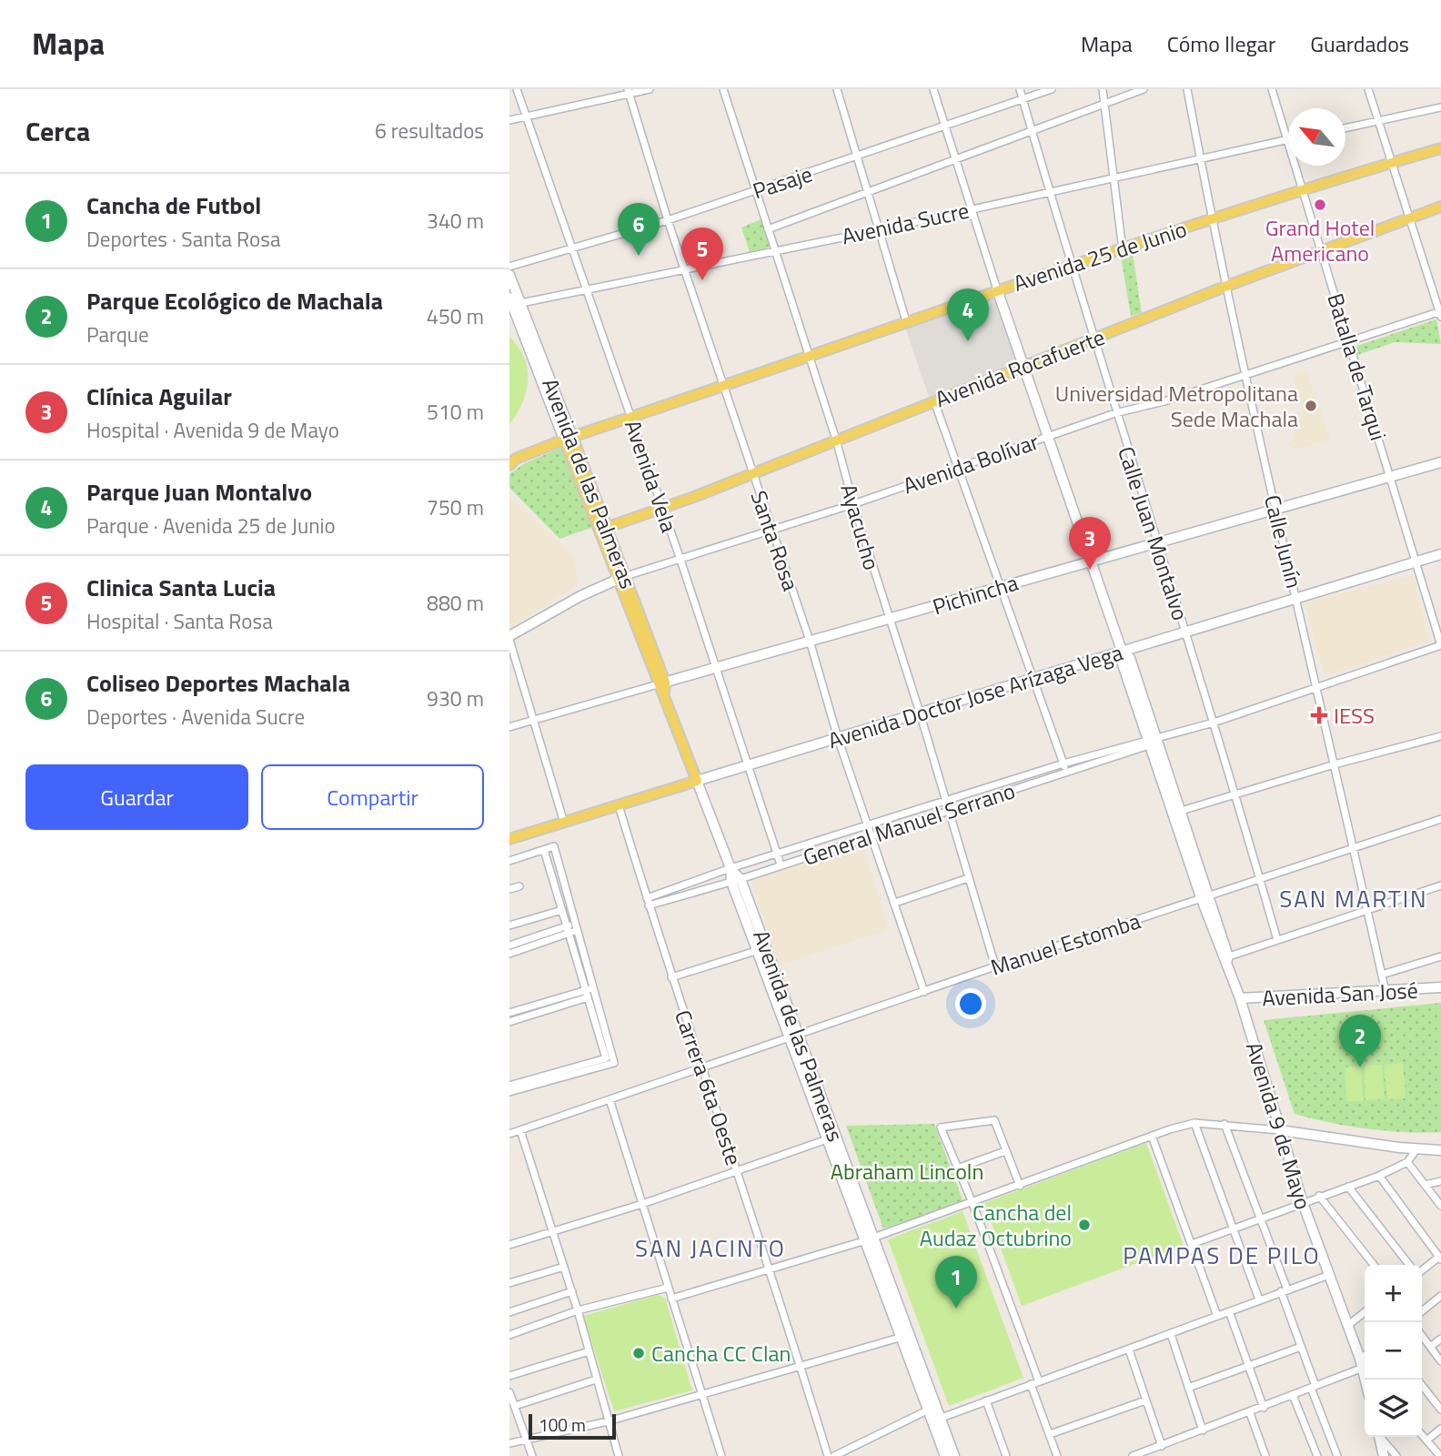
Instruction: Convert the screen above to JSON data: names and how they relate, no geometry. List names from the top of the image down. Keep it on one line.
{"streets":{"main road":["Avenida 25 de Junio","Avenida Rocafuerte","Avenida de las Palmeras","Avenida Doctor Jose Arízaga Vega"],"street":["Pasaje","Avenida Sucre","Batalla de Tarqui","Avenida Bolívar","Avenida Vela","Ayacucho","Calle Juan Montalvo","Santa Rosa","Calle Junín","Pichincha","General Manuel Serrano","Manuel Estomba","Avenida San José","Carrera 6ta Oeste","Avenida 9 de Mayo"]},"crossings":[["Pasaje","Avenida Vela"],["Pasaje","Ayacucho"],["Pasaje","Calle Juan Montalvo"],["Pasaje","Santa Rosa"],["Pasaje","Avenida 9 de Mayo"],["Avenida Sucre","Batalla de Tarqui"],["Avenida Sucre","Avenida Vela"],["Avenida Sucre","Avenida de las Palmeras"],["Avenida Sucre","Ayacucho"],["Avenida Sucre","Calle Juan Montalvo"],["Avenida Sucre","Santa Rosa"],["Avenida Sucre","Calle Junín"],["Avenida Sucre","Avenida 9 de Mayo"],["Avenida 25 de Junio","Batalla de Tarqui"],["Avenida 25 de Junio","Avenida Vela"],["Avenida 25 de Junio","Avenida de las Palmeras"],["Avenida 25 de Junio","Ayacucho"],["Avenida 25 de Junio","Calle Juan Montalvo"],["Avenida 25 de Junio","Santa Rosa"],["Avenida 25 de Junio","Calle Junín"],["Avenida 25 de Junio","Avenida 9 de Mayo"],["Batalla de Tarqui","Avenida Rocafuerte"],["Batalla de Tarqui","Avenida Bolívar"],["Batalla de Tarqui","Pichincha"],["Batalla de Tarqui","Avenida Doctor Jose Arízaga Vega"],["Batalla de Tarqui","General Manuel Serrano"],["Avenida Rocafuerte","Avenida Vela"],["Avenida Rocafuerte","Avenida de las Palmeras"],["Avenida Rocafuerte","Ayacucho"],["Avenida Rocafuerte","Calle Juan Montalvo"],["Avenida Rocafuerte","Santa Rosa"],["Avenida Rocafuerte","Calle Junín"],["Avenida Rocafuerte","Avenida 9 de Mayo"],["Avenida Bolívar","Avenida Vela"],["Avenida Bolívar","Avenida de las Palmeras"],["Avenida Bolívar","Ayacucho"],["Avenida Bolívar","Calle Juan Montalvo"],["Avenida Bolívar","Santa Rosa"],["Avenida Bolívar","Calle Junín"],["Avenida Bolívar","Avenida 9 de Mayo"],["Avenida Vela","Pichincha"],["Avenida Vela","Avenida Doctor Jose Arízaga Vega"],["Avenida Vela","General Manuel Serrano"],["Avenida de las Palmeras","Pichincha"],["Avenida de las Palmeras","Avenida Doctor Jose Arízaga Vega"],["Avenida de las Palmeras","General Manuel Serrano"],["Avenida de las Palmeras","Manuel Estomba"],["Ayacucho","Pichincha"],["Ayacucho","Avenida Doctor Jose Arízaga Vega"],["Ayacucho","General Manuel Serrano"],["Ayacucho","Manuel Estomba"],["Calle Juan Montalvo","Pichincha"],["Calle Juan Montalvo","Avenida Doctor Jose Arízaga Vega"],["Calle Juan Montalvo","General Manuel Serrano"],["Calle Juan Montalvo","Manuel Estomba"],["Santa Rosa","Pichincha"],["Santa Rosa","Avenida Doctor Jose Arízaga Vega"],["Santa Rosa","General Manuel Serrano"],["Santa Rosa","Manuel Estomba"],["Calle Junín","Pichincha"],["Calle Junín","Avenida Doctor Jose Arízaga Vega"],["Calle Junín","General Manuel Serrano"],["Calle Junín","Manuel Estomba"],["Calle Junín","Avenida San José"],["Pichincha","Avenida 9 de Mayo"],["Avenida Doctor Jose Arízaga Vega","Carrera 6ta Oeste"],["Avenida Doctor Jose Arízaga Vega","Avenida 9 de Mayo"],["General Manuel Serrano","Carrera 6ta Oeste"],["General Manuel Serrano","Avenida 9 de Mayo"],["Manuel Estomba","Carrera 6ta Oeste"],["Manuel Estomba","Avenida 9 de Mayo"],["Avenida San José","Avenida 9 de Mayo"]],"districts":["SAN MARTIN","SAN JACINTO","PAMPAS DE PILO"],"parks":["Abraham Lincoln"],"places":{"other":["Grand Hotel Americano","Universidad Metropolitana Sede Machala","Cancha del Audaz Octubrino","Cancha CC Clan"],"health":["IESS"]},"scale_bar":"100 m","north":"top left","page":{"header":"Mapa","nav":["Mapa","Cómo llegar","Guardados"],"heading":["Cerca","6 resultados"],"list":[{"mark":"1","name":"Cancha de Futbol","note":"Deportes · Santa Rosa","value":"340 m"},{"mark":"2","name":"Parque Ecológico de Machala","note":"Parque","value":"450 m"},{"mark":"3","name":"Clínica Aguilar","note":"Hospital · Avenida 9 de Mayo","value":"510 m"},{"mark":"4","name":"Parque Juan Montalvo","note":"Parque · Avenida 25 de Junio","value":"750 m"},{"mark":"5","name":"Clinica Santa Lucia","note":"Hospital · Santa Rosa","value":"880 m"},{"mark":"6","name":"Coliseo Deportes Machala","note":"Deportes · Avenida Sucre","value":"930 m"}],"pins":["6","5","4","3","2","1"],"buttons":["Guardar","Compartir"],"map_buttons":["+","−"],"scale":"100 m"}}
